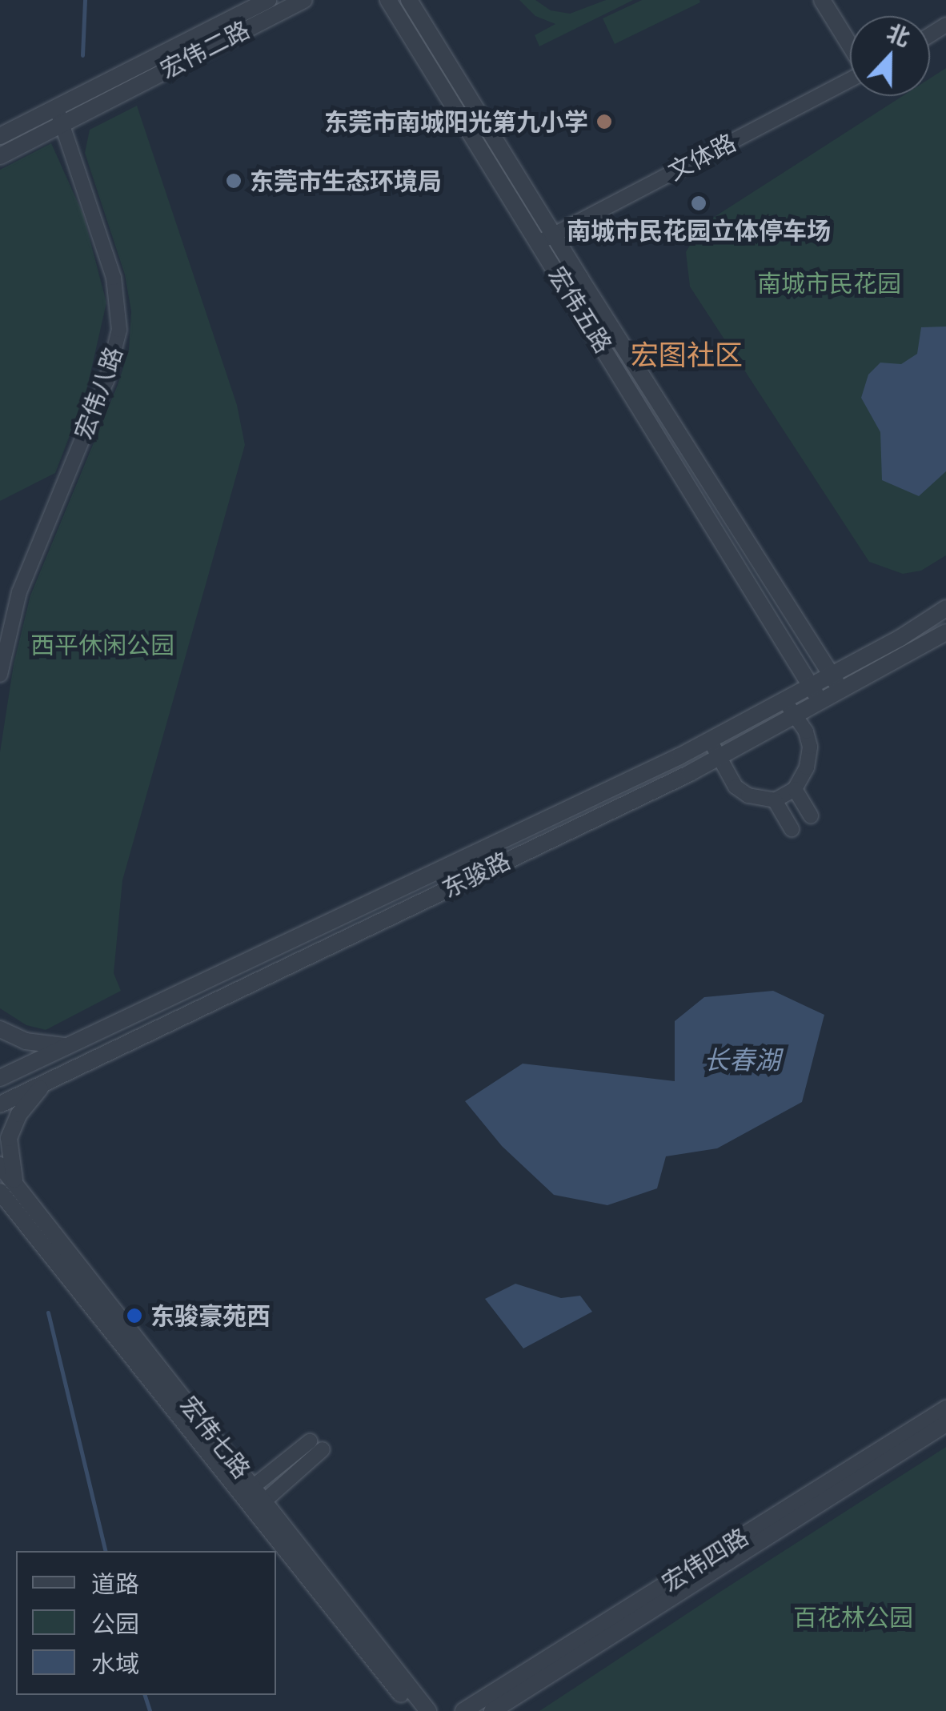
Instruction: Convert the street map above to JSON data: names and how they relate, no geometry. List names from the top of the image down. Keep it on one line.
{"streets":{"street":["宏伟二路","文体路","宏伟五路","宏伟八路","东骏路","宏伟七路","宏伟四路"]},"crossings":[["文体路","宏伟五路"],["宏伟五路","东骏路"]],"districts":["宏图社区"],"water":["长春湖"],"parks":["南城市民花园","西平休闲公园","百花林公园"],"places":["东莞市南城阳光第九小学","东莞市生态环境局","南城市民花园立体停车场","东骏豪苑西"],"legend":["道路","公园","水域"],"north":"top"}
